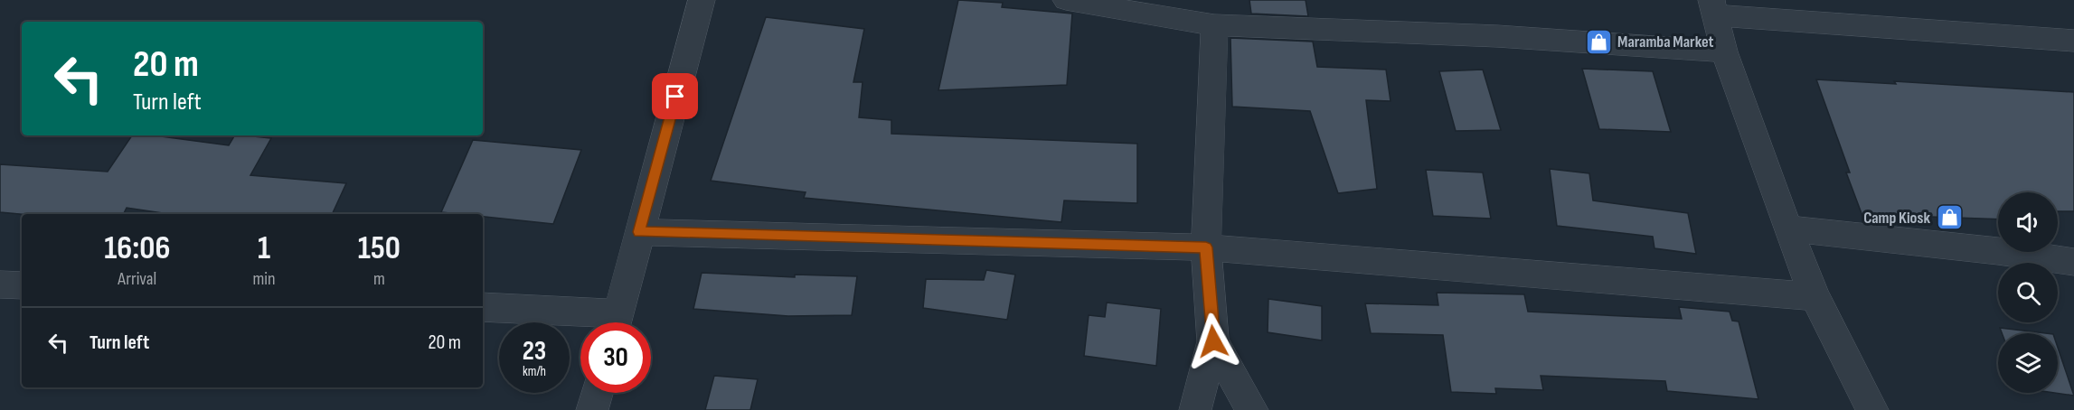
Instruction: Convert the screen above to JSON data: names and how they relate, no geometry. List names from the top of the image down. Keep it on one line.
{"places":{"shop":["Maramba Market","Camp Kiosk"]},"page":{"turn":["20 m","Turn left"],"eta":["16:06","Arrival","1","min","150","m"],"list":[{"name":"Turn left","value":"20 m"}],"speed":"23 km/h","limit":"30"}}
